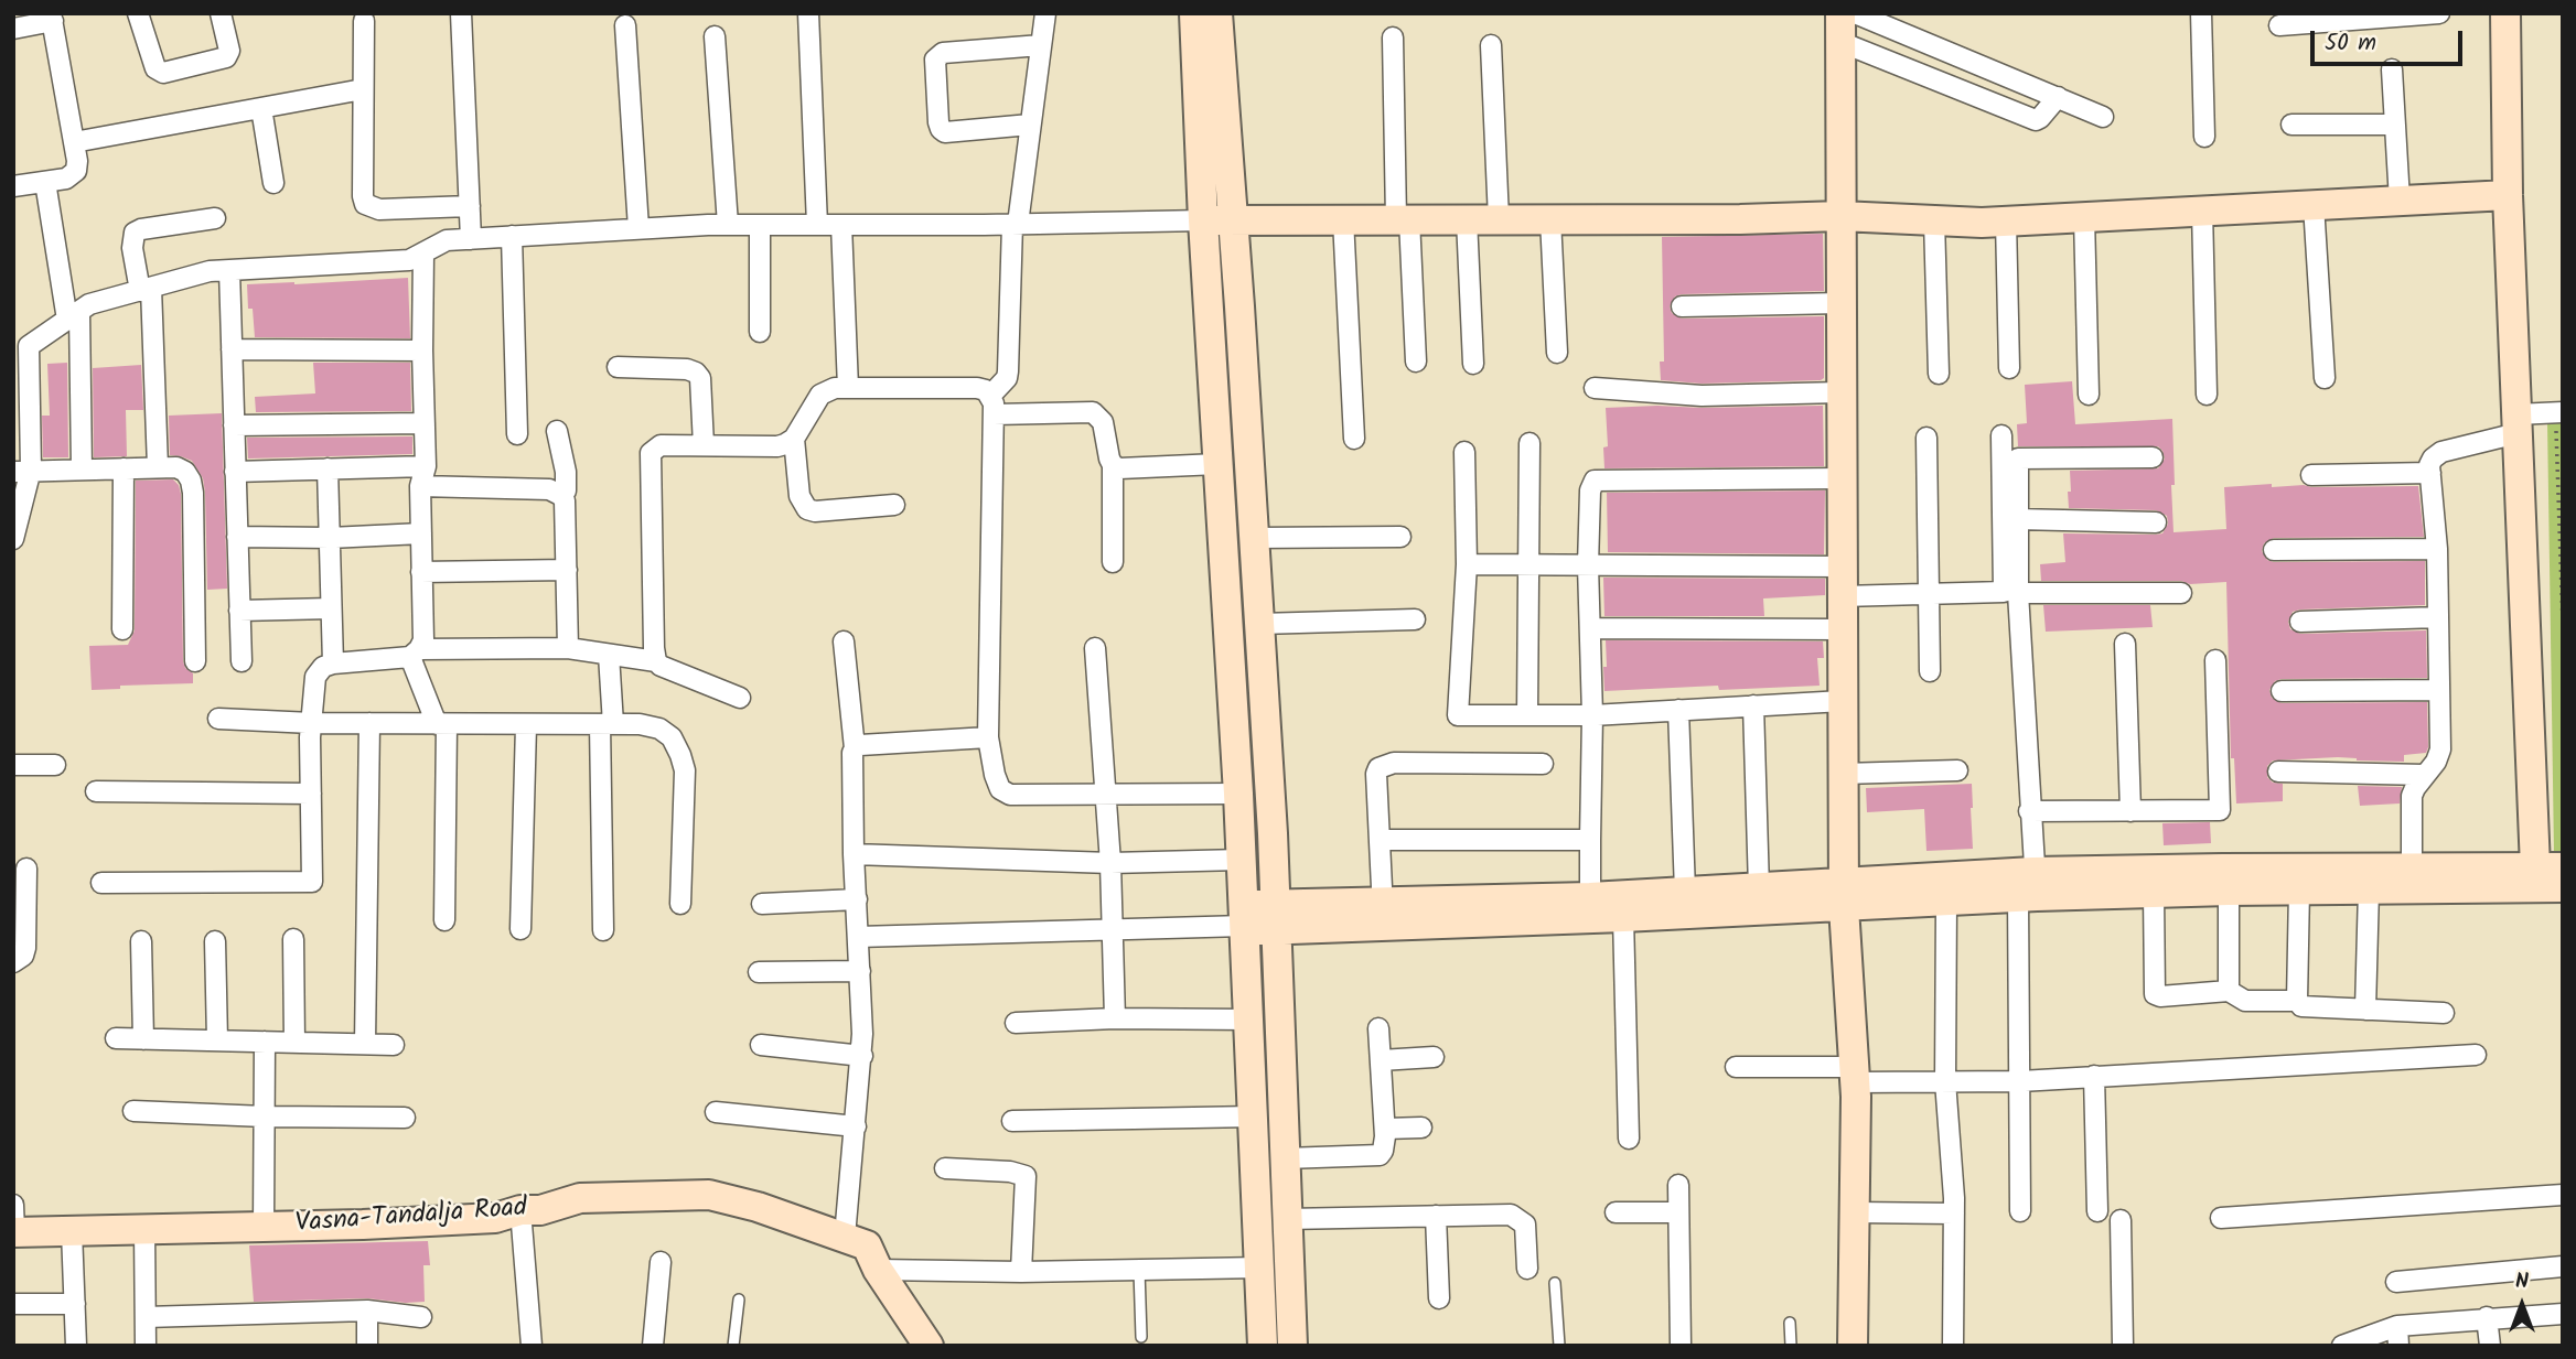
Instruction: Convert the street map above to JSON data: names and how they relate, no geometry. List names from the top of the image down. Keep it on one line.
{"streets":{"street":["Vasna-Tandalja Road"]},"scale_bar":"50 m","north":"top"}
